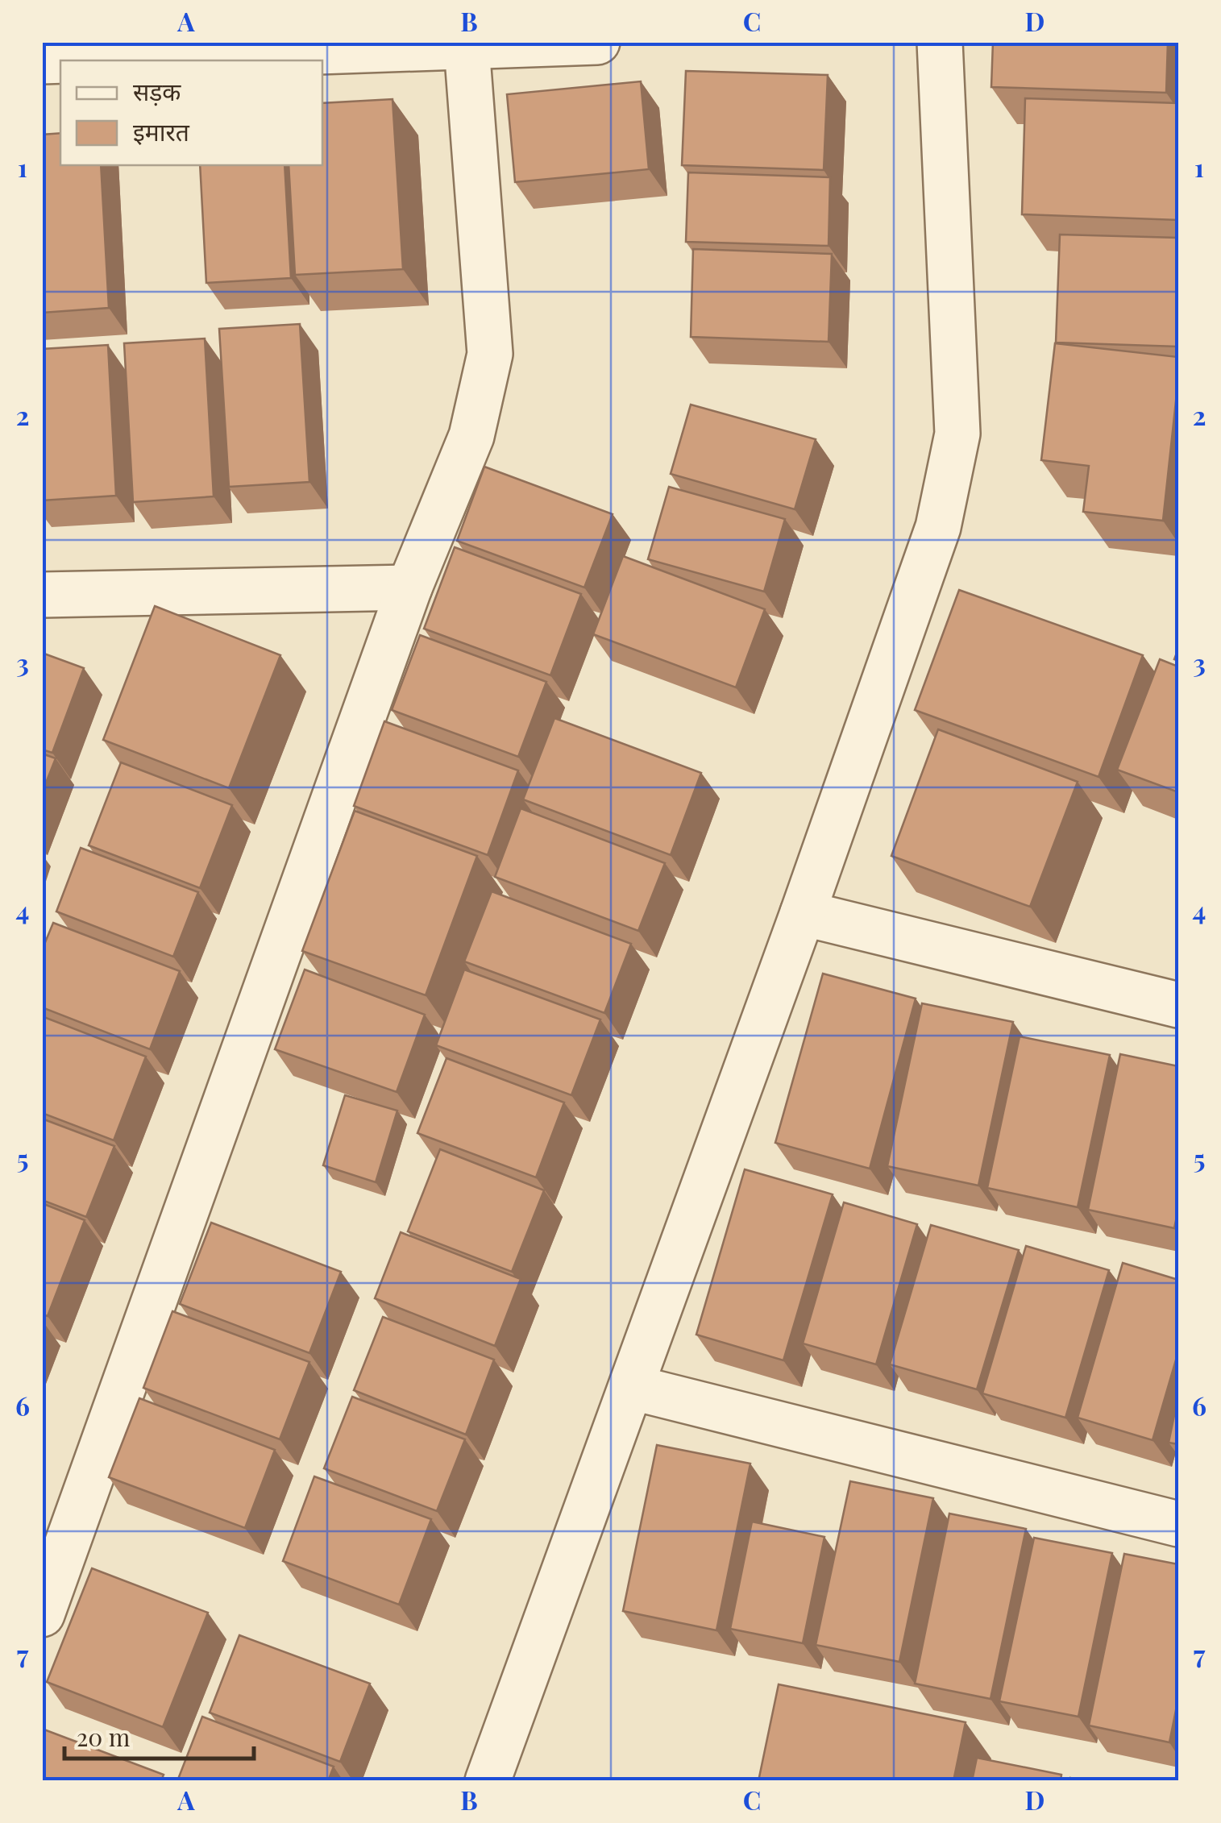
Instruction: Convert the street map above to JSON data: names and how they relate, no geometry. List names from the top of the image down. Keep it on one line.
{"legend":["सड़क","इमारत"],"scale_bar":"20 m","grid":{"columns":["A","B","C","D"],"rows":["1","2","3","4","5","6","7"]}}
